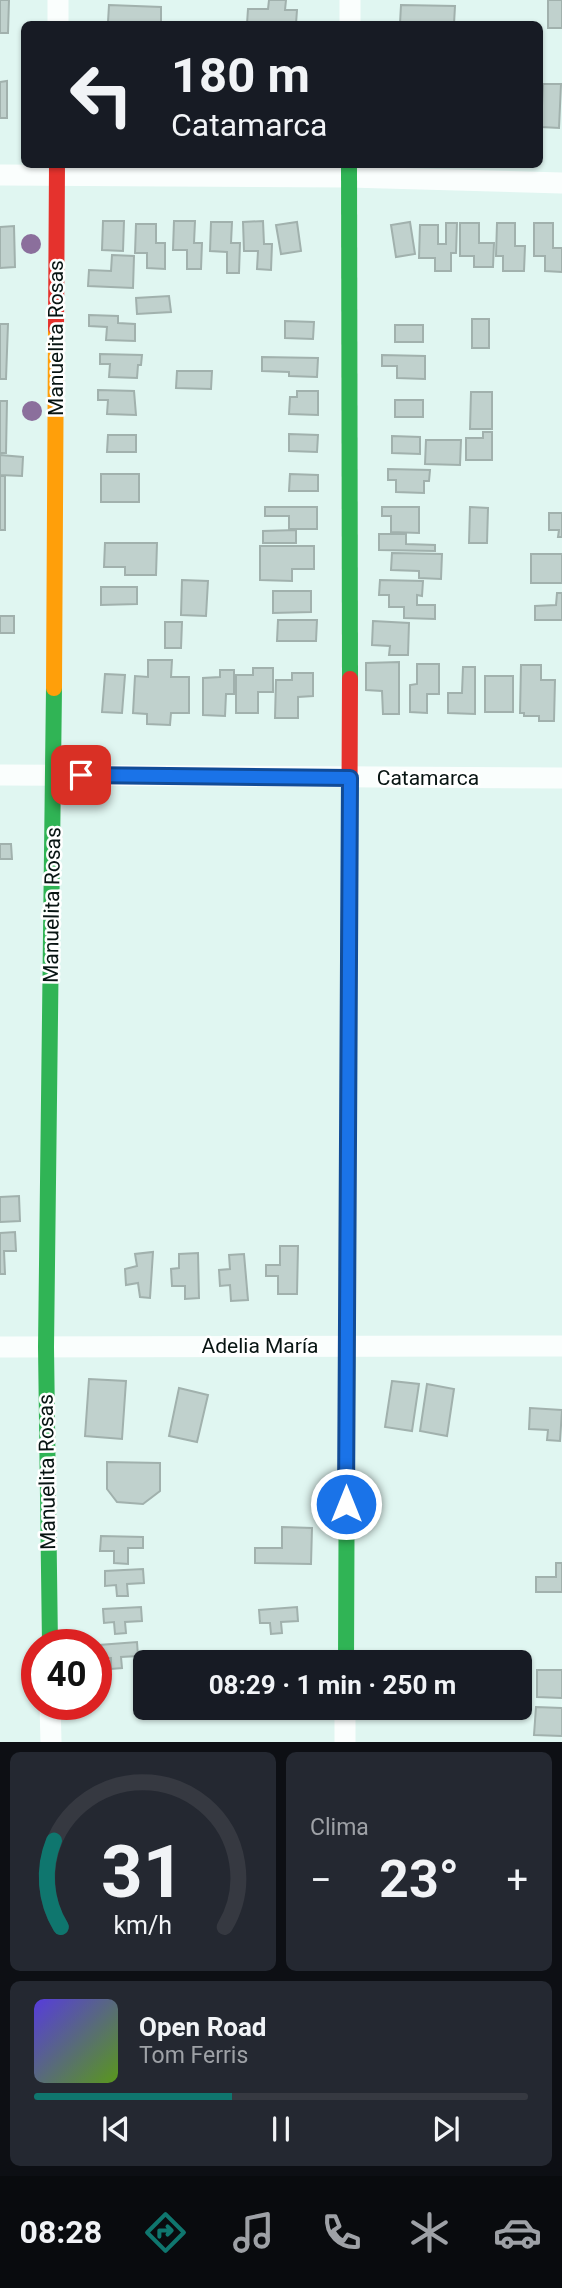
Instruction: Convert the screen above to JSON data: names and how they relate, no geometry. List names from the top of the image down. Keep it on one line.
{"streets":{"street":["Manuelita Rosas","Catamarca","Adelia María"]},"crossings":[["Manuelita Rosas","Catamarca"],["Manuelita Rosas","Adelia María"]],"page":{"turn":["180 m","Catamarca"],"limit":"40","trip":"08:29 · 1 min · 250 m","tile":"Clima","heat":["−","23°","+"],"song":["Open Road","Tom Ferris"],"tabs":"08:28","gauge":["31","km/h"]}}
